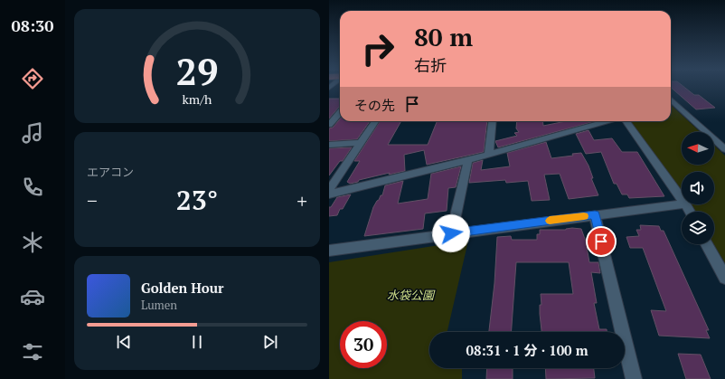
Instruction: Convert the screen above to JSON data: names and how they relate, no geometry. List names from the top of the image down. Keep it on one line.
{"parks":["水袋公園"],"north":"left","page":{"tabs":"08:30","turn":["80 m","右折"],"then":"その先","tile":"エアコン","heat":["−","23°","+"],"song":["Golden Hour","Lumen"],"limit":"30","trip":"08:31 · 1 分 · 100 m","gauge":["29","km/h"]}}
